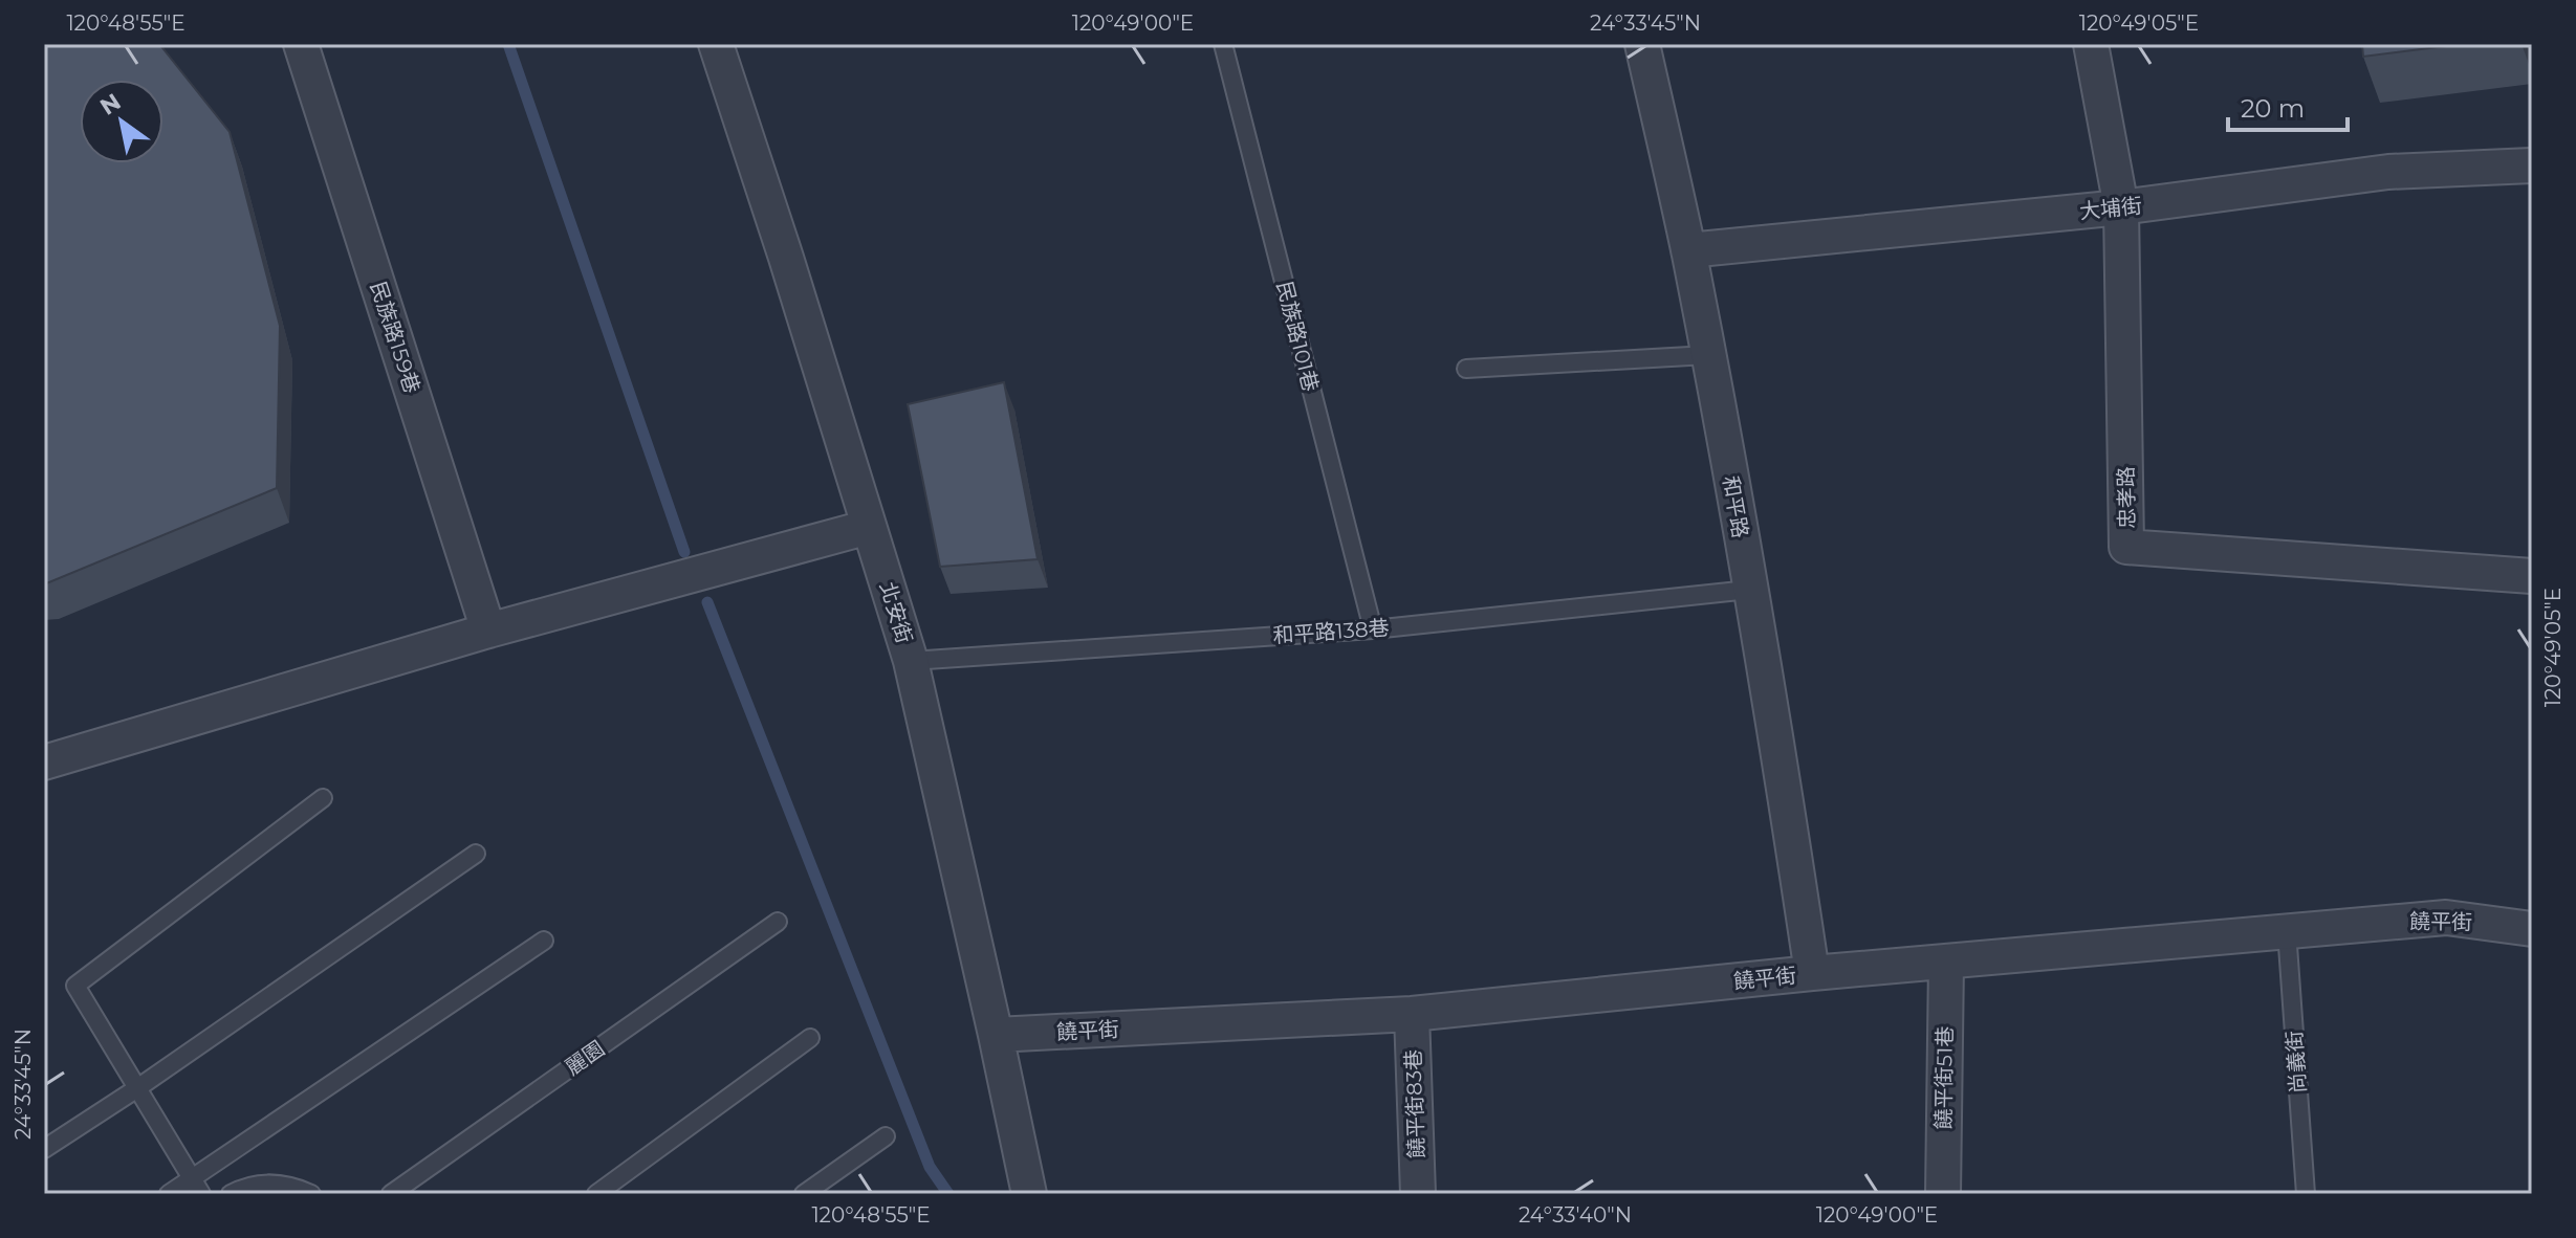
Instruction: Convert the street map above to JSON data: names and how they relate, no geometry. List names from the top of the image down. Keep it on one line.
{"streets":{"street":["大埔街","民族路159巷","忠孝路","和平路","北安街","饒平街","饒平街51巷","饒平街83巷"],"lane":["民族路101巷","和平路138巷","麗園","尚義街"]},"crossings":[["大埔街","忠孝路"],["大埔街","和平路"],["民族路101巷","和平路138巷"],["和平路","和平路138巷"],["和平路","饒平街"],["北安街","和平路138巷"],["北安街","饒平街"],["饒平街","尚義街"],["饒平街","饒平街51巷"],["饒平街","饒平街83巷"]],"scale_bar":"20 m","north":"top left","coordinates":["120°48'55\"E","120°49'00\"E","24°33'45\"N","120°49'05\"E","24°33'40\"N"]}
